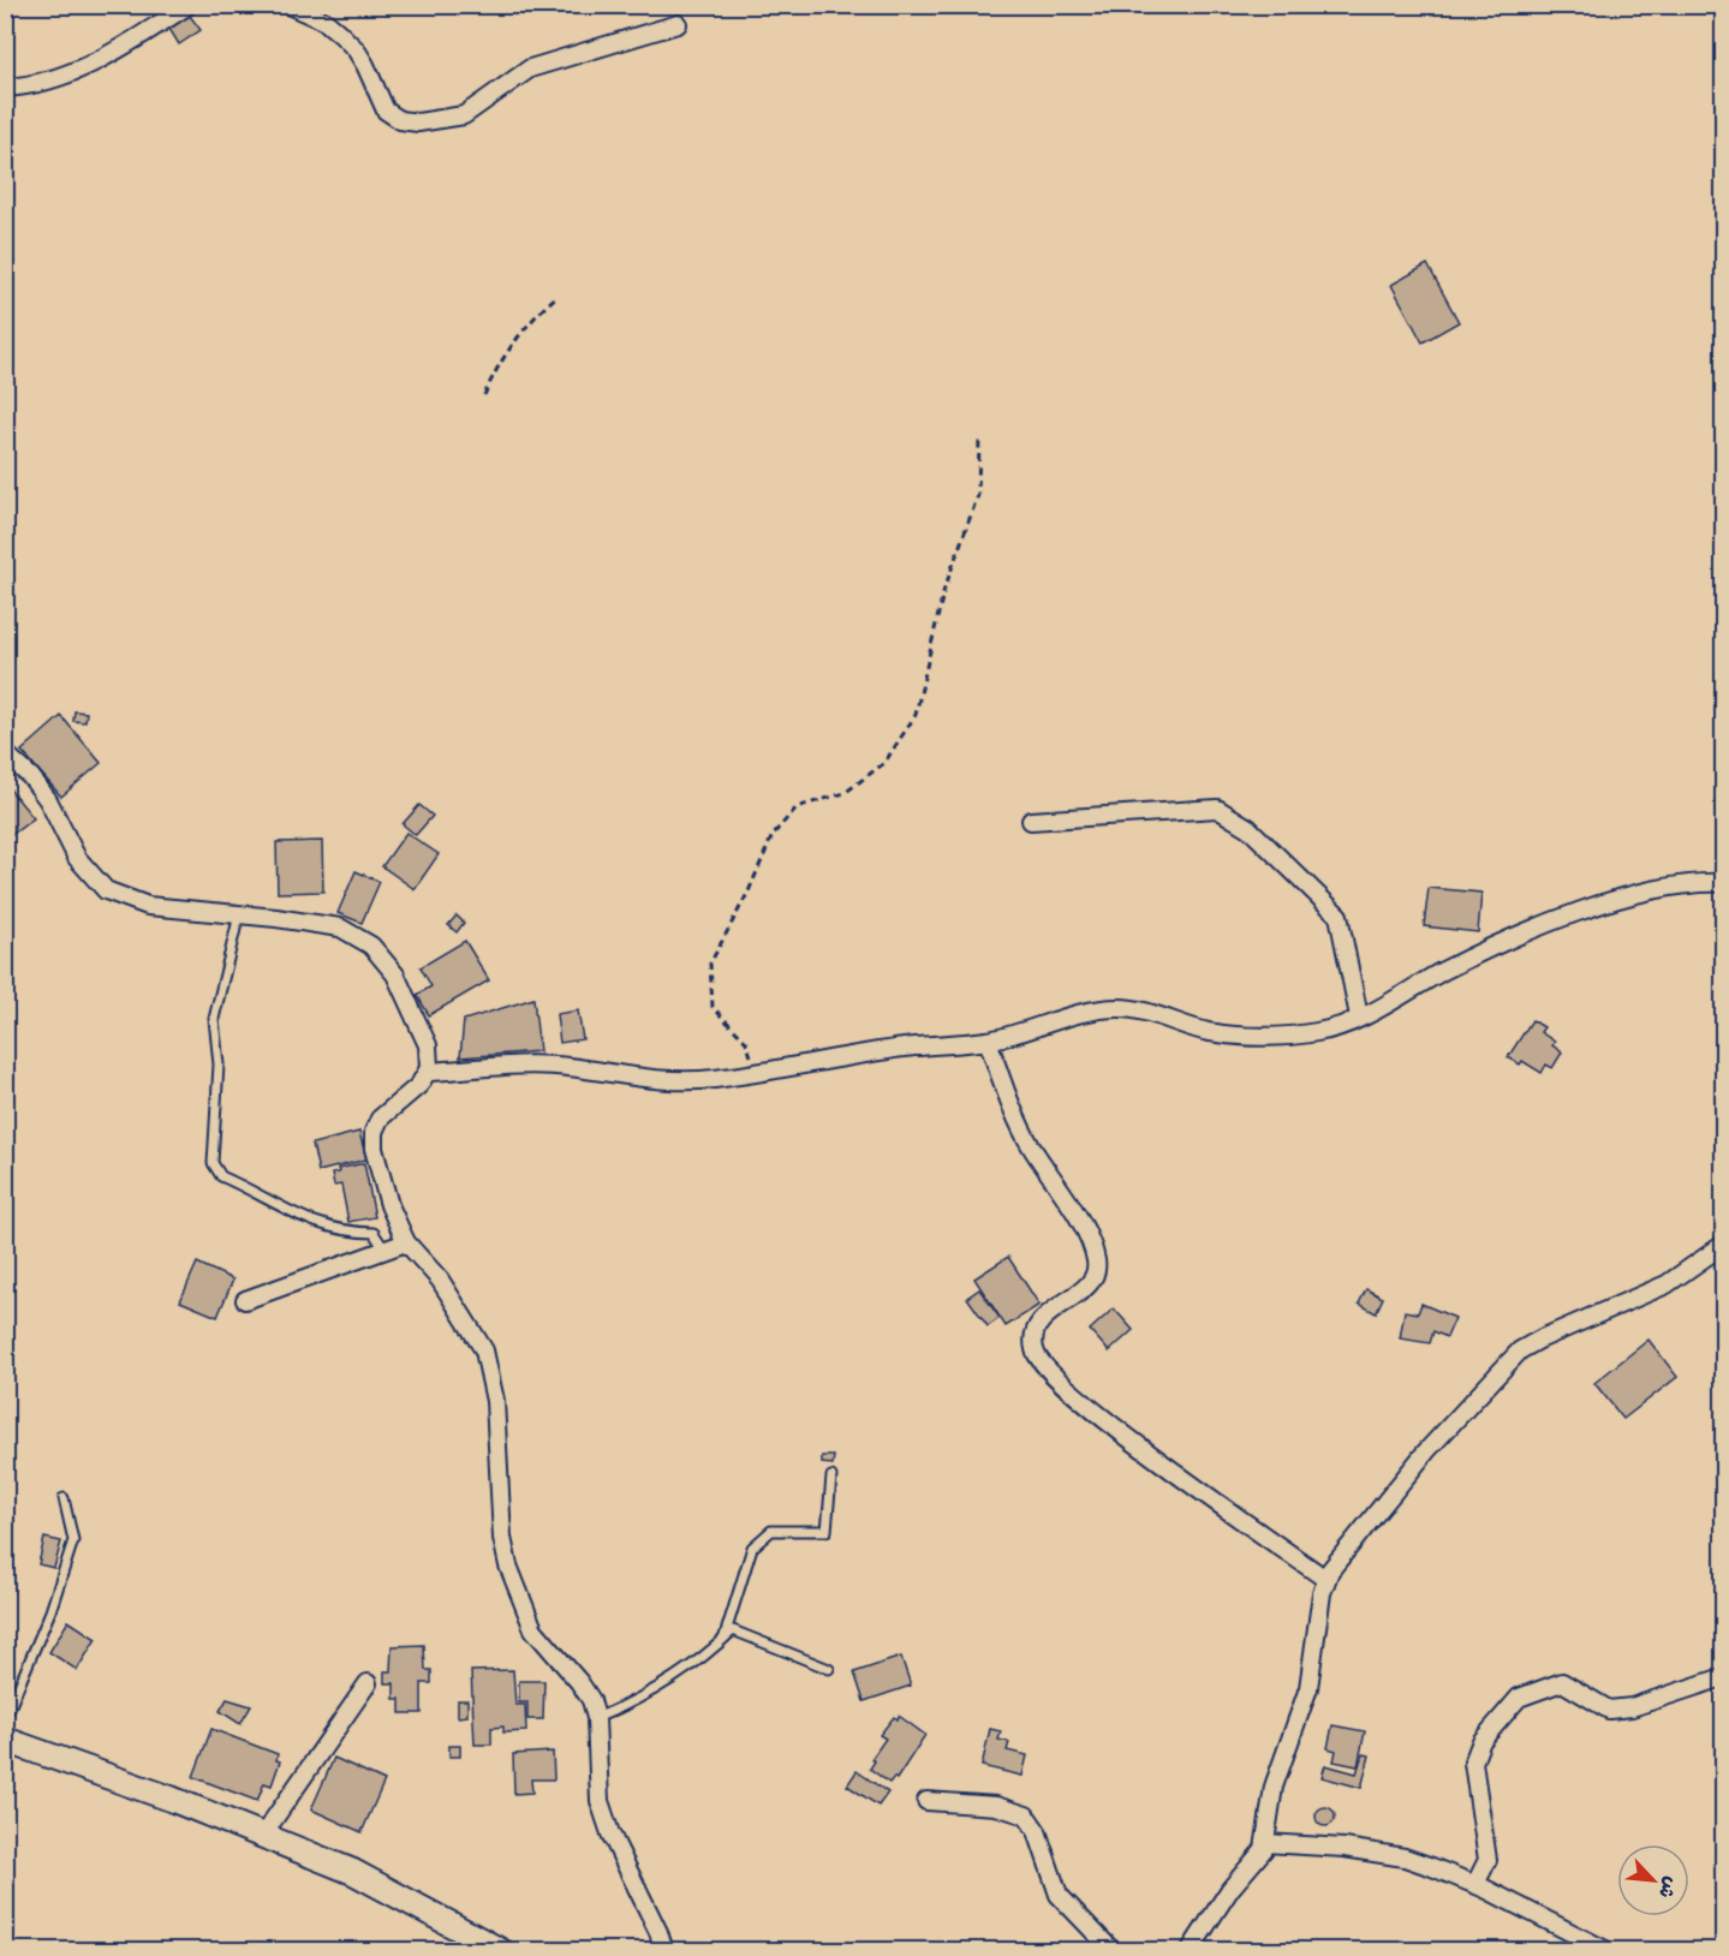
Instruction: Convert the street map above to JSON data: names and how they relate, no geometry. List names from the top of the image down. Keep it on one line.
{"north":"bottom right"}
